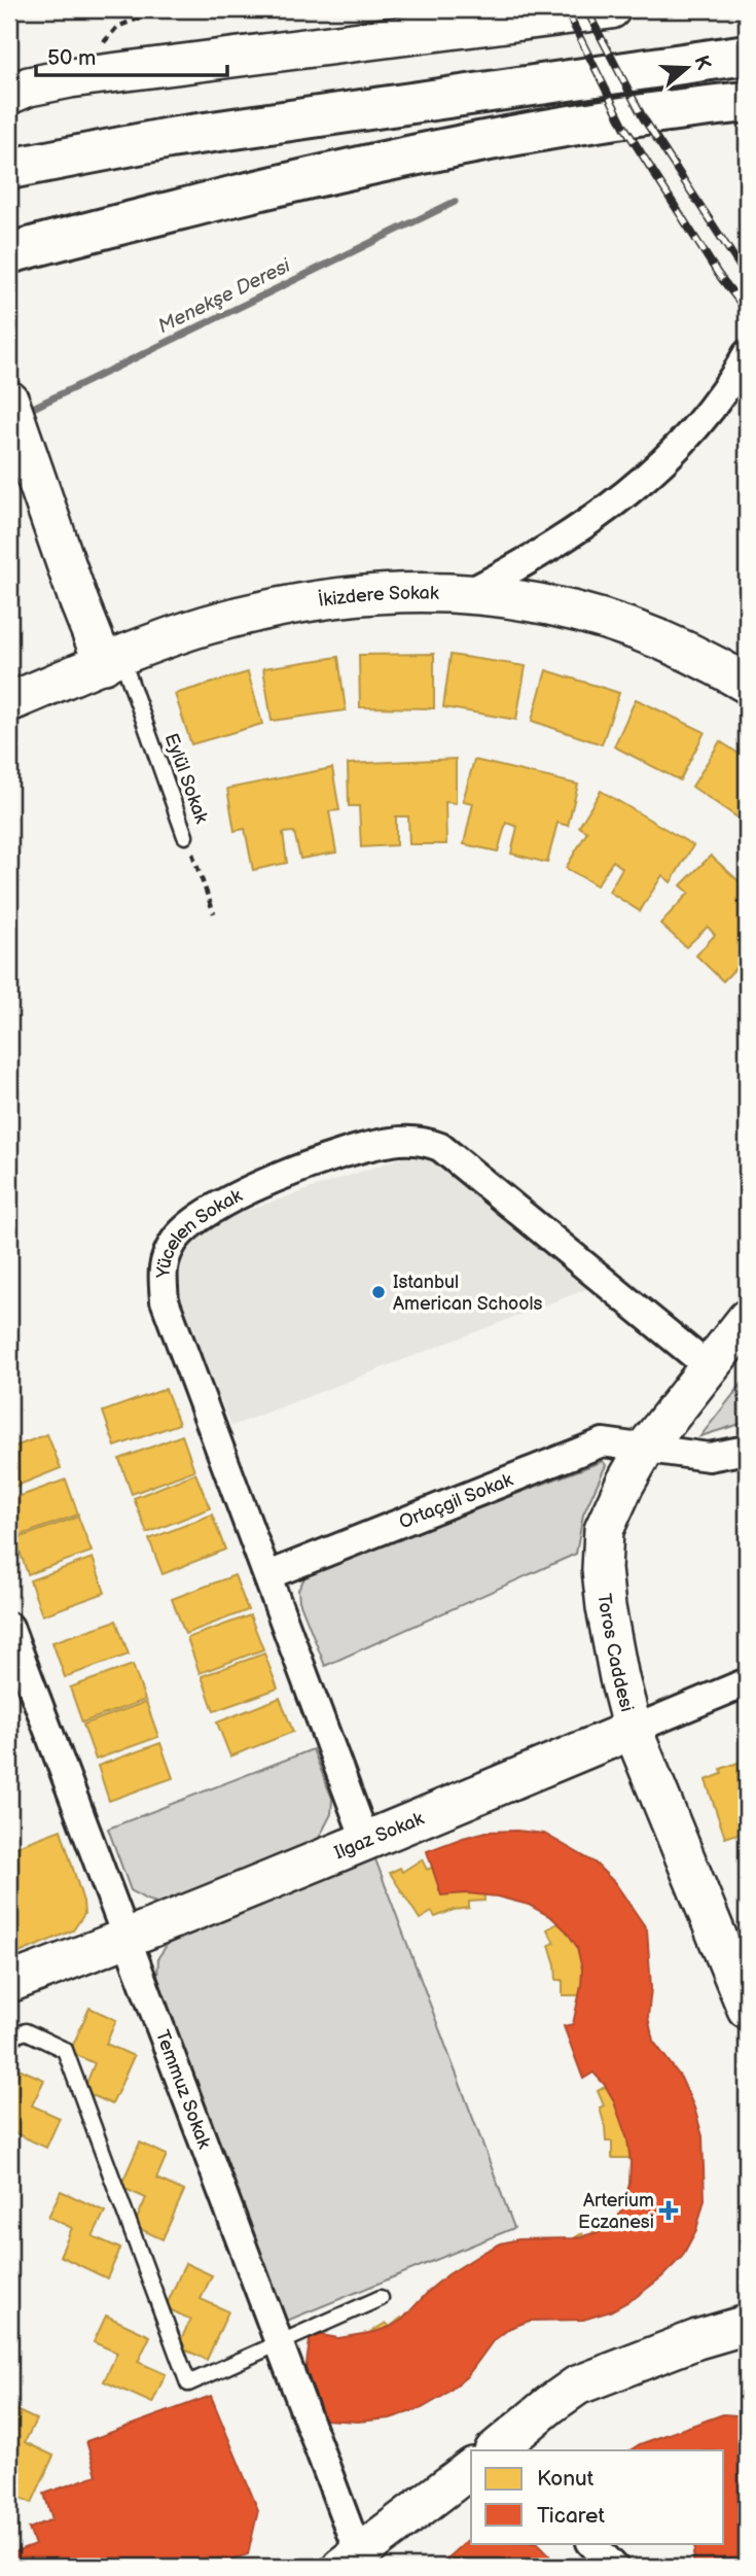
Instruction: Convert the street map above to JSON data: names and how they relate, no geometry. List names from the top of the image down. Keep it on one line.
{"streets":{"street":["İkizdere Sokak","Yücelen Sokak","Ortaçgil Sokak","Toros Caddesi","Ilgaz Sokak","Temmuz Sokak"],"lane":["Eylül Sokak"]},"crossings":[["İkizdere Sokak","Eylül Sokak"],["Yücelen Sokak","Ortaçgil Sokak"],["Yücelen Sokak","Toros Caddesi"],["Yücelen Sokak","Ilgaz Sokak"],["Ortaçgil Sokak","Toros Caddesi"],["Toros Caddesi","Ilgaz Sokak"],["Ilgaz Sokak","Temmuz Sokak"]],"water":["Menekşe Deresi"],"places":{"other":["Istanbul American Schools"],"health":["Arterium Eczanesi"]},"legend":["Konut","Ticaret"],"scale_bar":"50 m","north":"right"}
